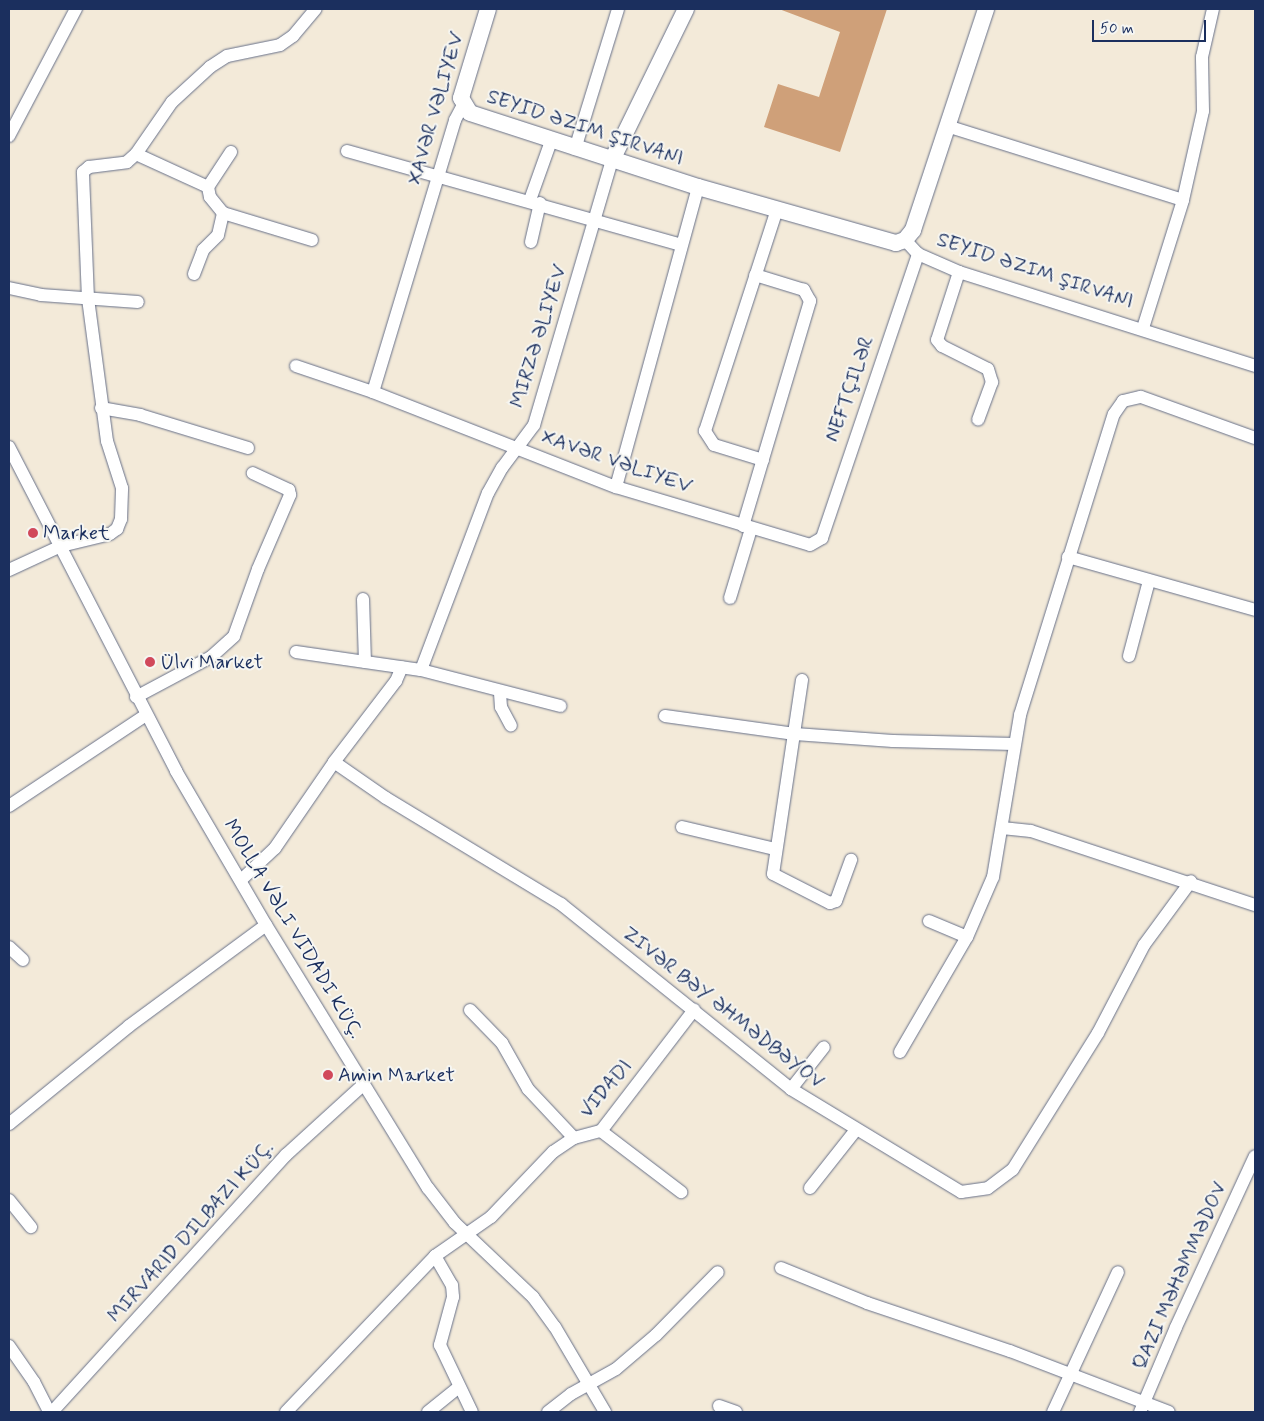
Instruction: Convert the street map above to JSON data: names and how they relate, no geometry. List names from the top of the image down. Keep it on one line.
{"streets":{"street":["XAVƏR VƏLIYEV","SEYID ƏZIM ŞIRVANI","MIRZƏ ƏLIYEV","NEFTÇILƏR","MOLLA VƏLI VIDADI KÜÇ.","ZIVƏR BƏY ƏHMƏDBƏYOV","VIDADI","MIRVARID DILBAZI KÜÇ."]},"crossings":[["XAVƏR VƏLIYEV","SEYID ƏZIM ŞIRVANI"],["XAVƏR VƏLIYEV","MIRZƏ ƏLIYEV"],["XAVƏR VƏLIYEV","NEFTÇILƏR"],["SEYID ƏZIM ŞIRVANI","MIRZƏ ƏLIYEV"],["SEYID ƏZIM ŞIRVANI","NEFTÇILƏR"],["MOLLA VƏLI VIDADI KÜÇ.","VIDADI"],["MOLLA VƏLI VIDADI KÜÇ.","MIRVARID DILBAZI KÜÇ."],["ZIVƏR BƏY ƏHMƏDBƏYOV","VIDADI"]],"places":["Market","Ülvi Market","Amin Market"],"scale_bar":"50 m"}
